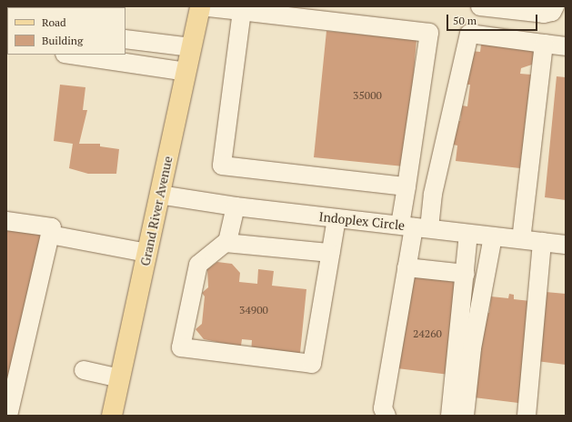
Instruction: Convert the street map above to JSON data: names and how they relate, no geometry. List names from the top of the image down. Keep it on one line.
{"streets":{"main road":["Grand River Avenue"],"street":["Indoplex Circle"]},"crossings":[["Grand River Avenue","Indoplex Circle"]],"house_numbers":["35000","34900","24260"],"legend":["Road","Building"],"scale_bar":"50 m"}
